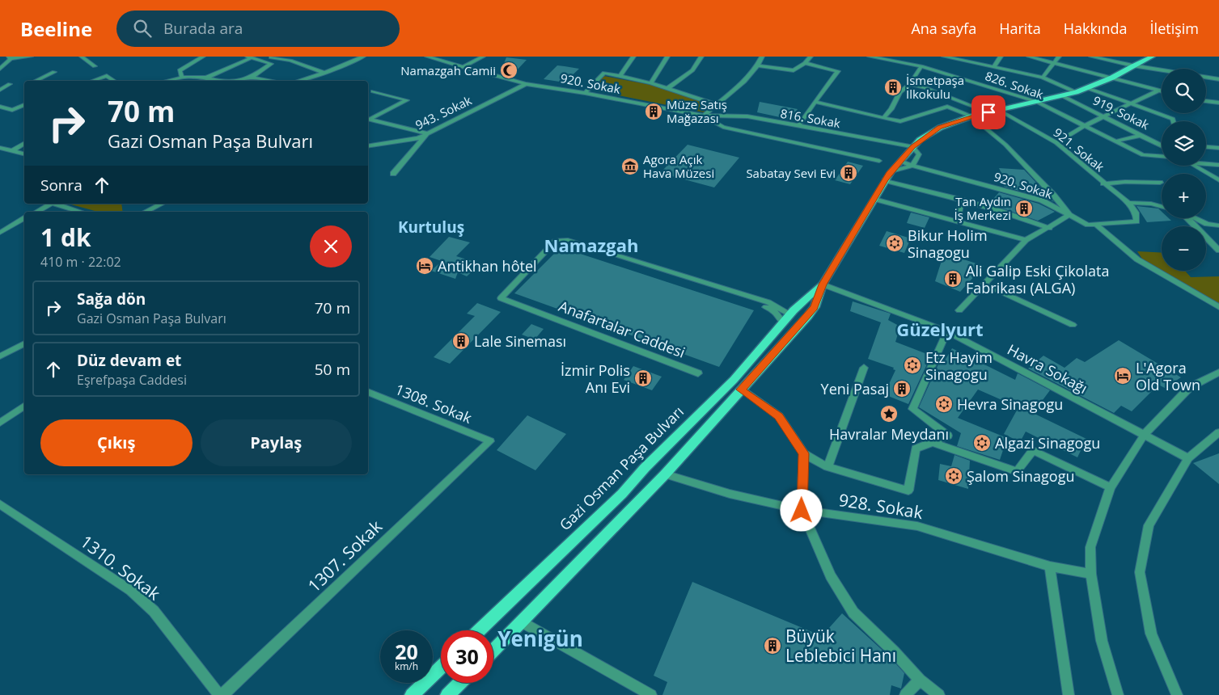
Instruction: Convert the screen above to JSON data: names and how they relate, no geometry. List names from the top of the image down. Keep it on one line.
{"streets":{"main road":["Gazi Osman Paşa Bulvarı"],"street":["920. Sokak","826. Sokak","943. Sokak","919. Sokak","816. Sokak","921. Sokak","Anafartalar Caddesi","Havra Sokağı","1308. Sokak","928. Sokak","1307. Sokak","1310. Sokak"]},"crossings":[["920. Sokak","943. Sokak"],["920. Sokak","816. Sokak"],["920. Sokak","921. Sokak"],["Havra Sokağı","Gazi Osman Paşa Bulvarı"],["1308. Sokak","1307. Sokak"]],"districts":["Kurtuluş","Namazgah","Güzelyurt","Yenigün"],"places":{"mosque":["Namazgah Camii"],"building":["İsmetpaşa İlkokulu","Müze Satış Mağazası","Sabatay Sevi Evi","Tan Aydın İş Merkezi","Ali Galip Eski Çikolata Fabrikası (ALGA)","Lale Sineması","İzmir Polis Anı Evi","Yeni Pasaj","Büyük Leblebici Hanı"],"museum":["Agora Açık Hava Müzesi"],"synagogue":["Bikur Holim Sinagogu","Etz Hayim Sinagogu","Hevra Sinagogu","Algazi Sinagogu","Şalom Sinagogu"],"hotel":["Antikhan hôtel","L'Agora Old Town"],"place":["Havralar Meydanı"]},"page":{"header":"Beeline","search":"Burada ara","nav":["Ana sayfa","Harita","Hakkında","İletişim"],"map_buttons":["+","−"],"turn":["70 m","Gazi Osman Paşa Bulvarı"],"then":"Sonra","heading":["1 dk","410 m · 22:02"],"list":[{"name":"Sağa dön","note":"Gazi Osman Paşa Bulvarı","value":"70 m"},{"name":"Düz devam et","note":"Eşrefpaşa Caddesi","value":"50 m"}],"buttons":["Çıkış","Paylaş"],"speed":"20 km/h","limit":"30"}}
